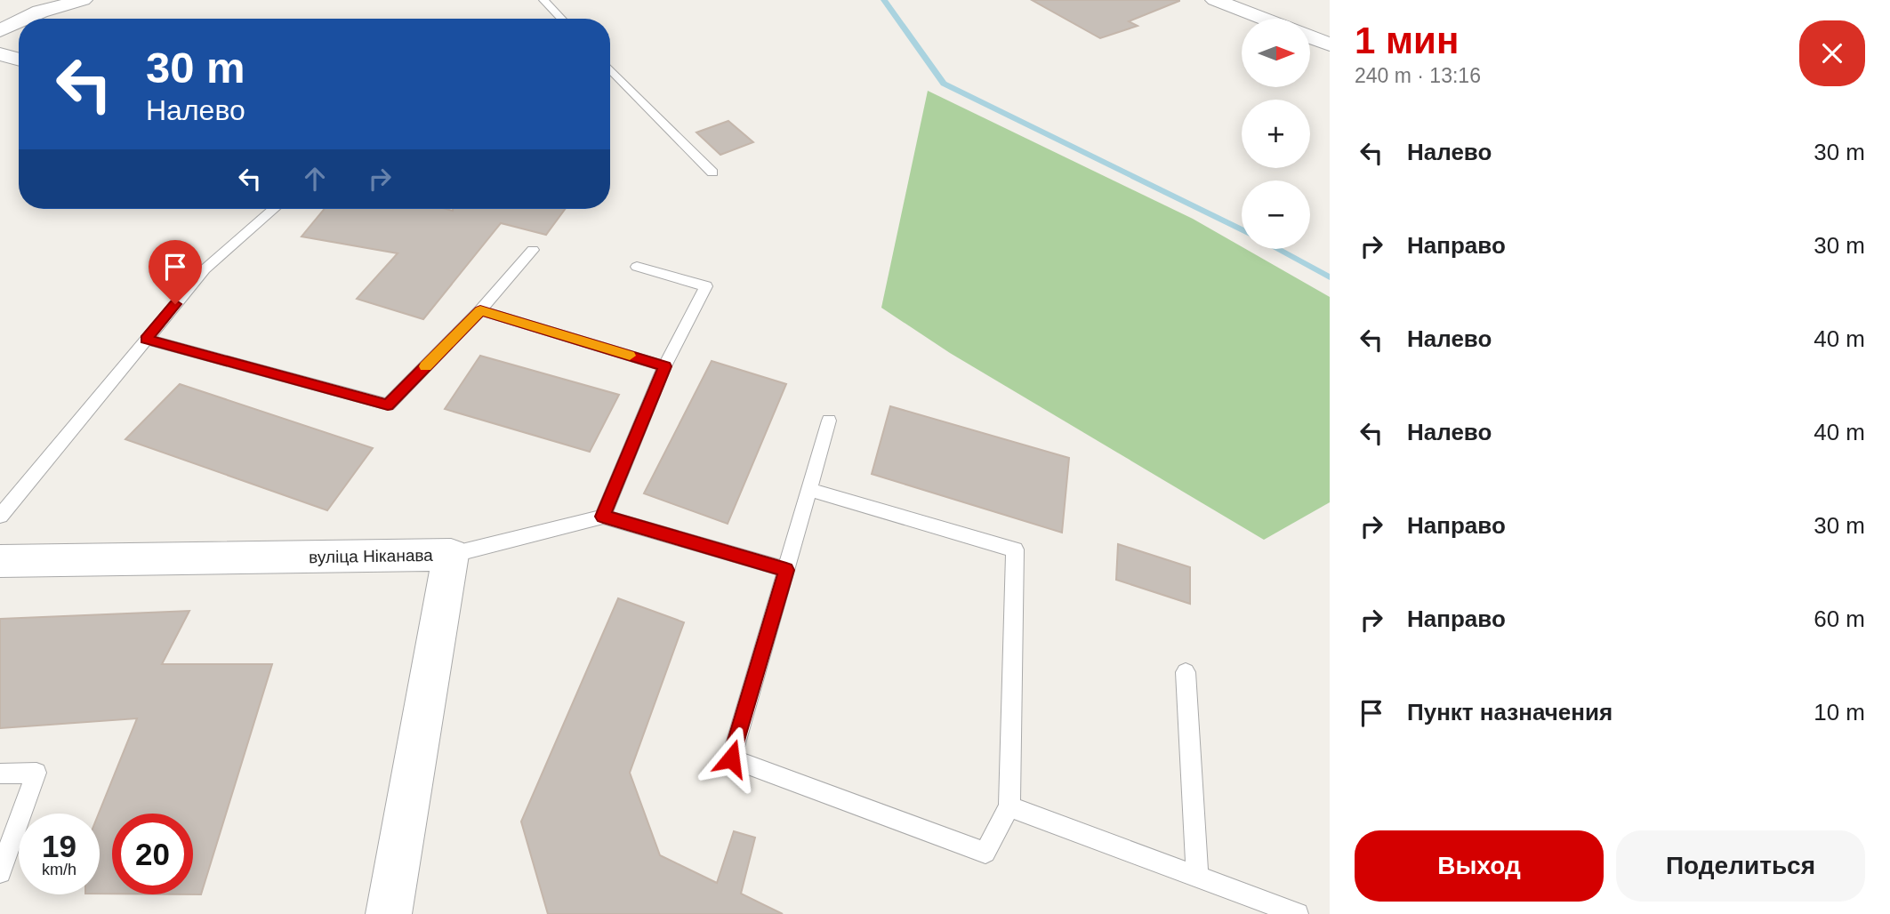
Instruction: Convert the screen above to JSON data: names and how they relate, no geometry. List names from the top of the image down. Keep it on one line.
{"streets":{"street":["вуліца Ніканава"]},"north":"right","page":{"heading":["1 мин","240 m · 13:16"],"map_buttons":["+","−"],"turn":["30 m","Налево"],"list":[{"name":"Налево","value":"30 m"},{"name":"Направо","value":"30 m"},{"name":"Налево","value":"40 m"},{"name":"Налево","value":"40 m"},{"name":"Направо","value":"30 m"},{"name":"Направо","value":"60 m"},{"name":"Пункт назначения","value":"10 m"}],"speed":"19 km/h","limit":"20","buttons":["Выход","Поделиться"]}}
